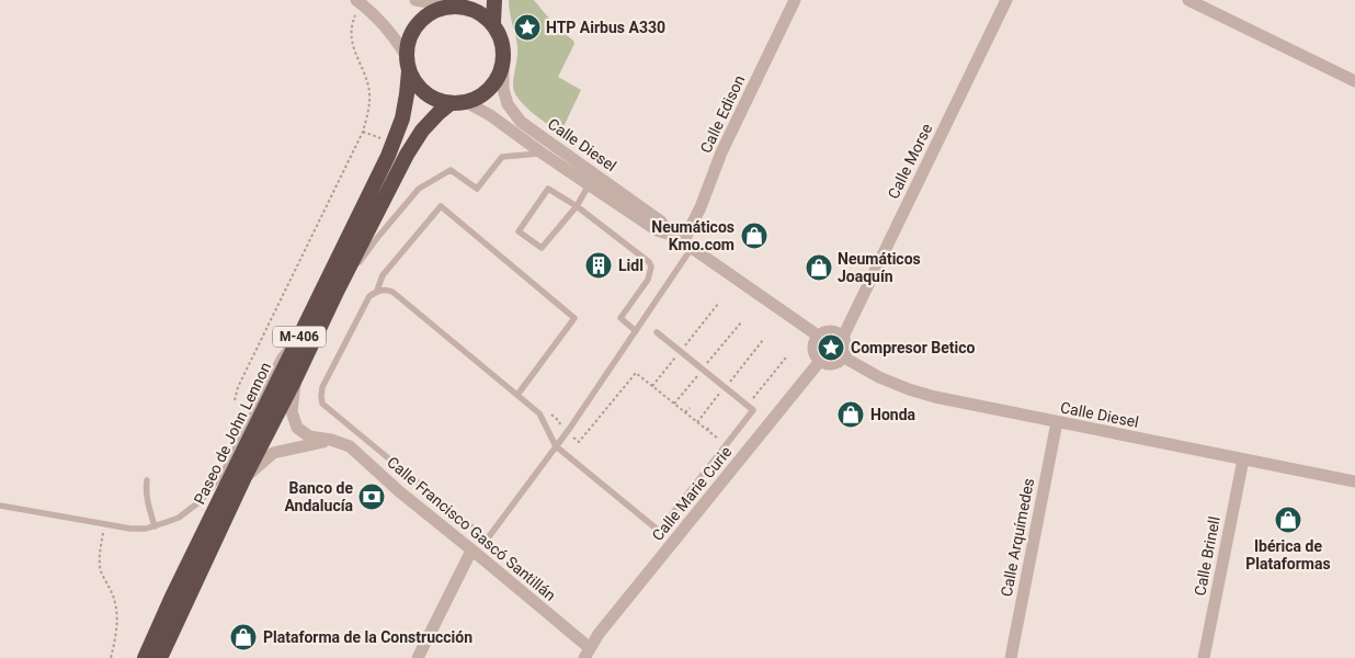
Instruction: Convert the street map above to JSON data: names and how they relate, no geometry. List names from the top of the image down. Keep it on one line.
{"streets":{"highway":["M-406","Paseo de John Lennon"],"street":["Calle Edison","Calle Diesel","Calle Morse","Calle Marie Curie","Calle Francisco Gascó Santillán","Calle Arquímedes","Calle Brinell"]},"crossings":[["Calle Edison","Calle Diesel"],["Calle Diesel","Calle Morse"],["Calle Diesel","M-406"],["Calle Diesel","Paseo de John Lennon"],["Calle Diesel","Calle Marie Curie"],["Calle Diesel","Calle Arquímedes"],["Calle Diesel","Calle Brinell"],["Calle Morse","Calle Marie Curie"],["M-406","Paseo de John Lennon"],["Paseo de John Lennon","Calle Francisco Gascó Santillán"],["Calle Marie Curie","Calle Francisco Gascó Santillán"]],"places":{"place":["HTP Airbus A330","Compresor Betico"],"shop":["Neumáticos Kmo.com","Neumáticos Joaquín","Honda","Ibérica de Plataformas","Plataforma de la Construcción"],"building":["Lidl"],"bank":["Banco de Andalucía"]}}
